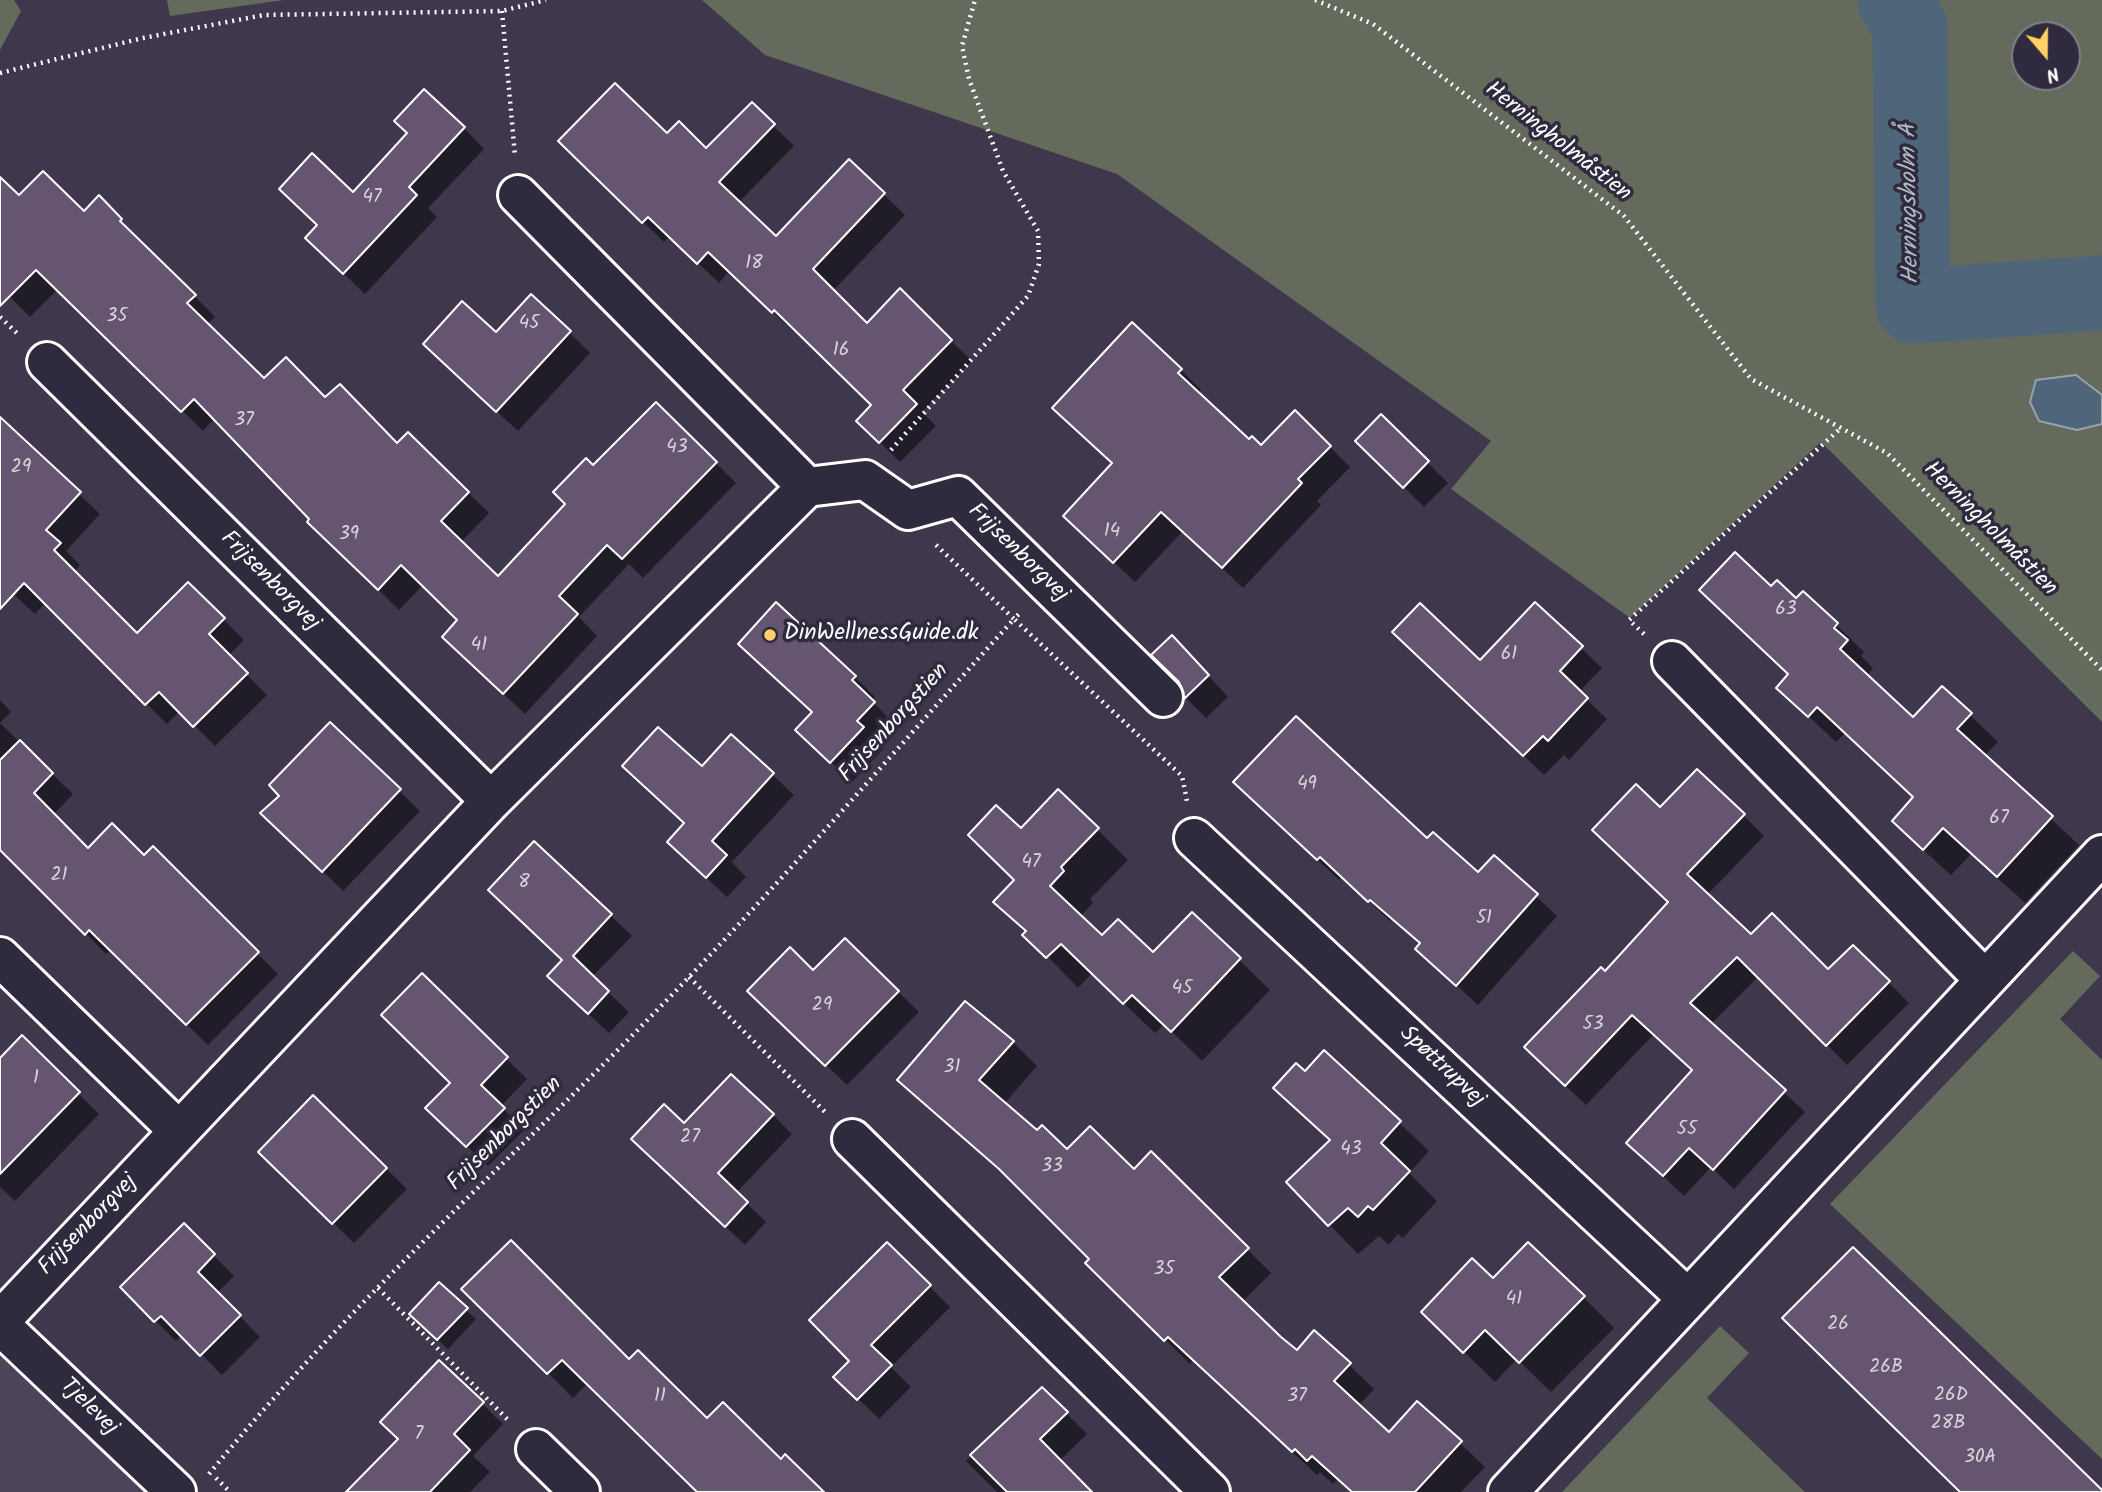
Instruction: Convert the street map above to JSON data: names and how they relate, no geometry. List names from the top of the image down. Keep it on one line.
{"streets":{"street":["Frijsenborgvej","Spøttrupvej","Tjelevej"],"path":["Herningholmåstien","Frijsenborgstien"]},"crossings":[["Frijsenborgvej","Tjelevej"],["Frijsenborgstien","Spøttrupvej"],["Frijsenborgstien","Tjelevej"]],"water":["Herningsholm Å"],"places":["DinWellnessGuide.dk"],"house_numbers":["47","18","35","45","16","37","43","29","14","39","63","41","61","49","67","47","21","8","51","45","29","53","31","1","55","27","43","33","35","41","26","26B","26D","11","37","28B","7","30A"],"north":"bottom"}
